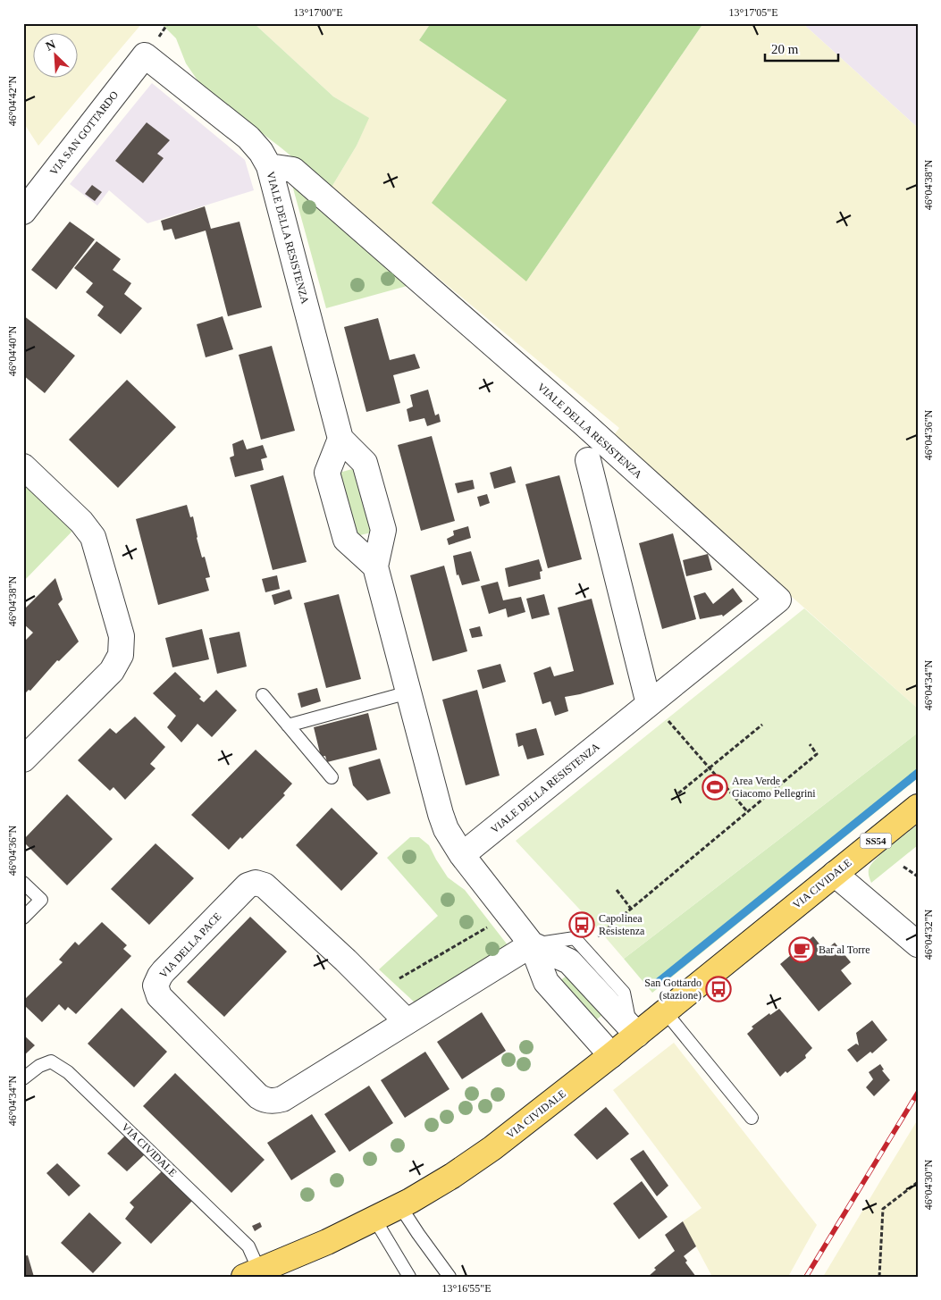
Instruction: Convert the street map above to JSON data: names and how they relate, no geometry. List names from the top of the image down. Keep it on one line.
{"streets":{"main road":["SS54","VIA CIVIDALE"],"street":["VIA SAN GOTTARDO","VIALE DELLA RESISTENZA","VIA DELLA PACE"]},"crossings":[["VIA SAN GOTTARDO","VIALE DELLA RESISTENZA"]],"places":{"sports":["Area Verde Giacomo Pellegrini"],"bus stop":["Capolinea Resistenza","San Gottardo (stazione)"],"cafe":["Bar al Torre"]},"scale_bar":"20 m","north":"top left","coordinates":["13°17'00\"E","13°17'05\"E","46°04'42\"N","46°04'38\"N","46°04'40\"N","46°04'36\"N","46°04'34\"N","46°04'32\"N","46°04'30\"N","13°16'55\"E"]}
